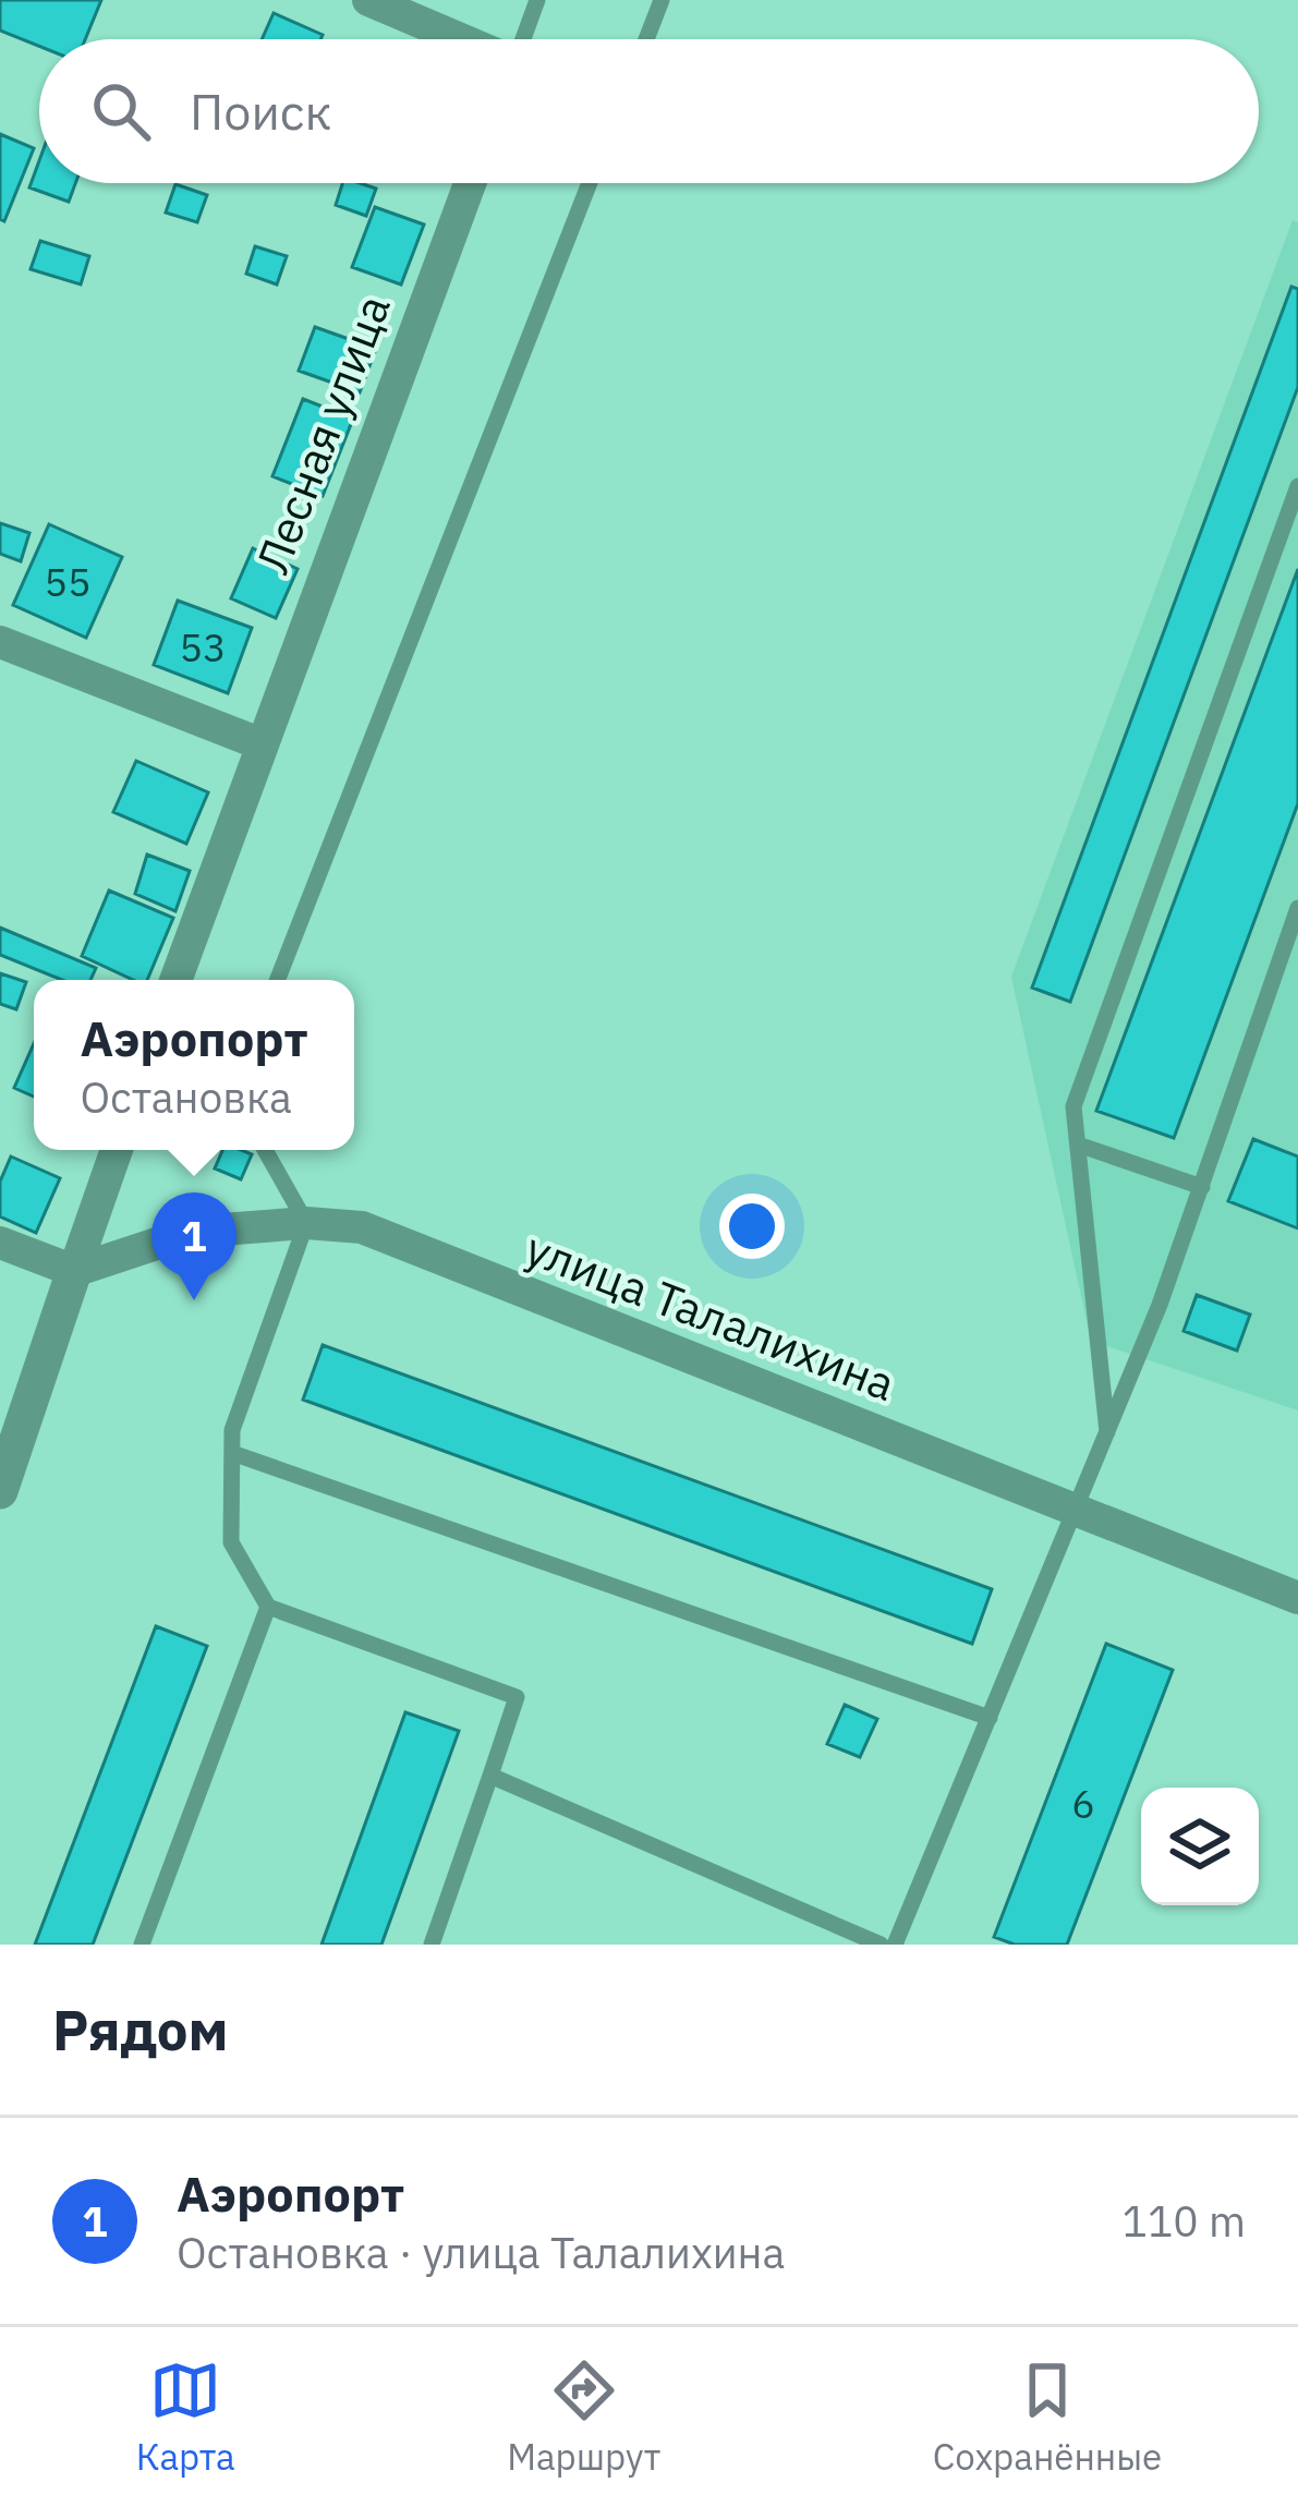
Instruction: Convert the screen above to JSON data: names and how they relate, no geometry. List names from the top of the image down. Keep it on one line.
{"streets":{"street":["Лесная улица","улица Талалихина"]},"house_numbers":["55","53","6"],"page":{"search":"Поиск","popup":["Аэропорт","Остановка"],"pins":"1","heading":"Рядом","list":[{"mark":"1","name":"Аэропорт","note":"Остановка · улица Талалихина","value":"110 m"}],"nav":["Карта","Маршрут","Сохранённые"]}}
